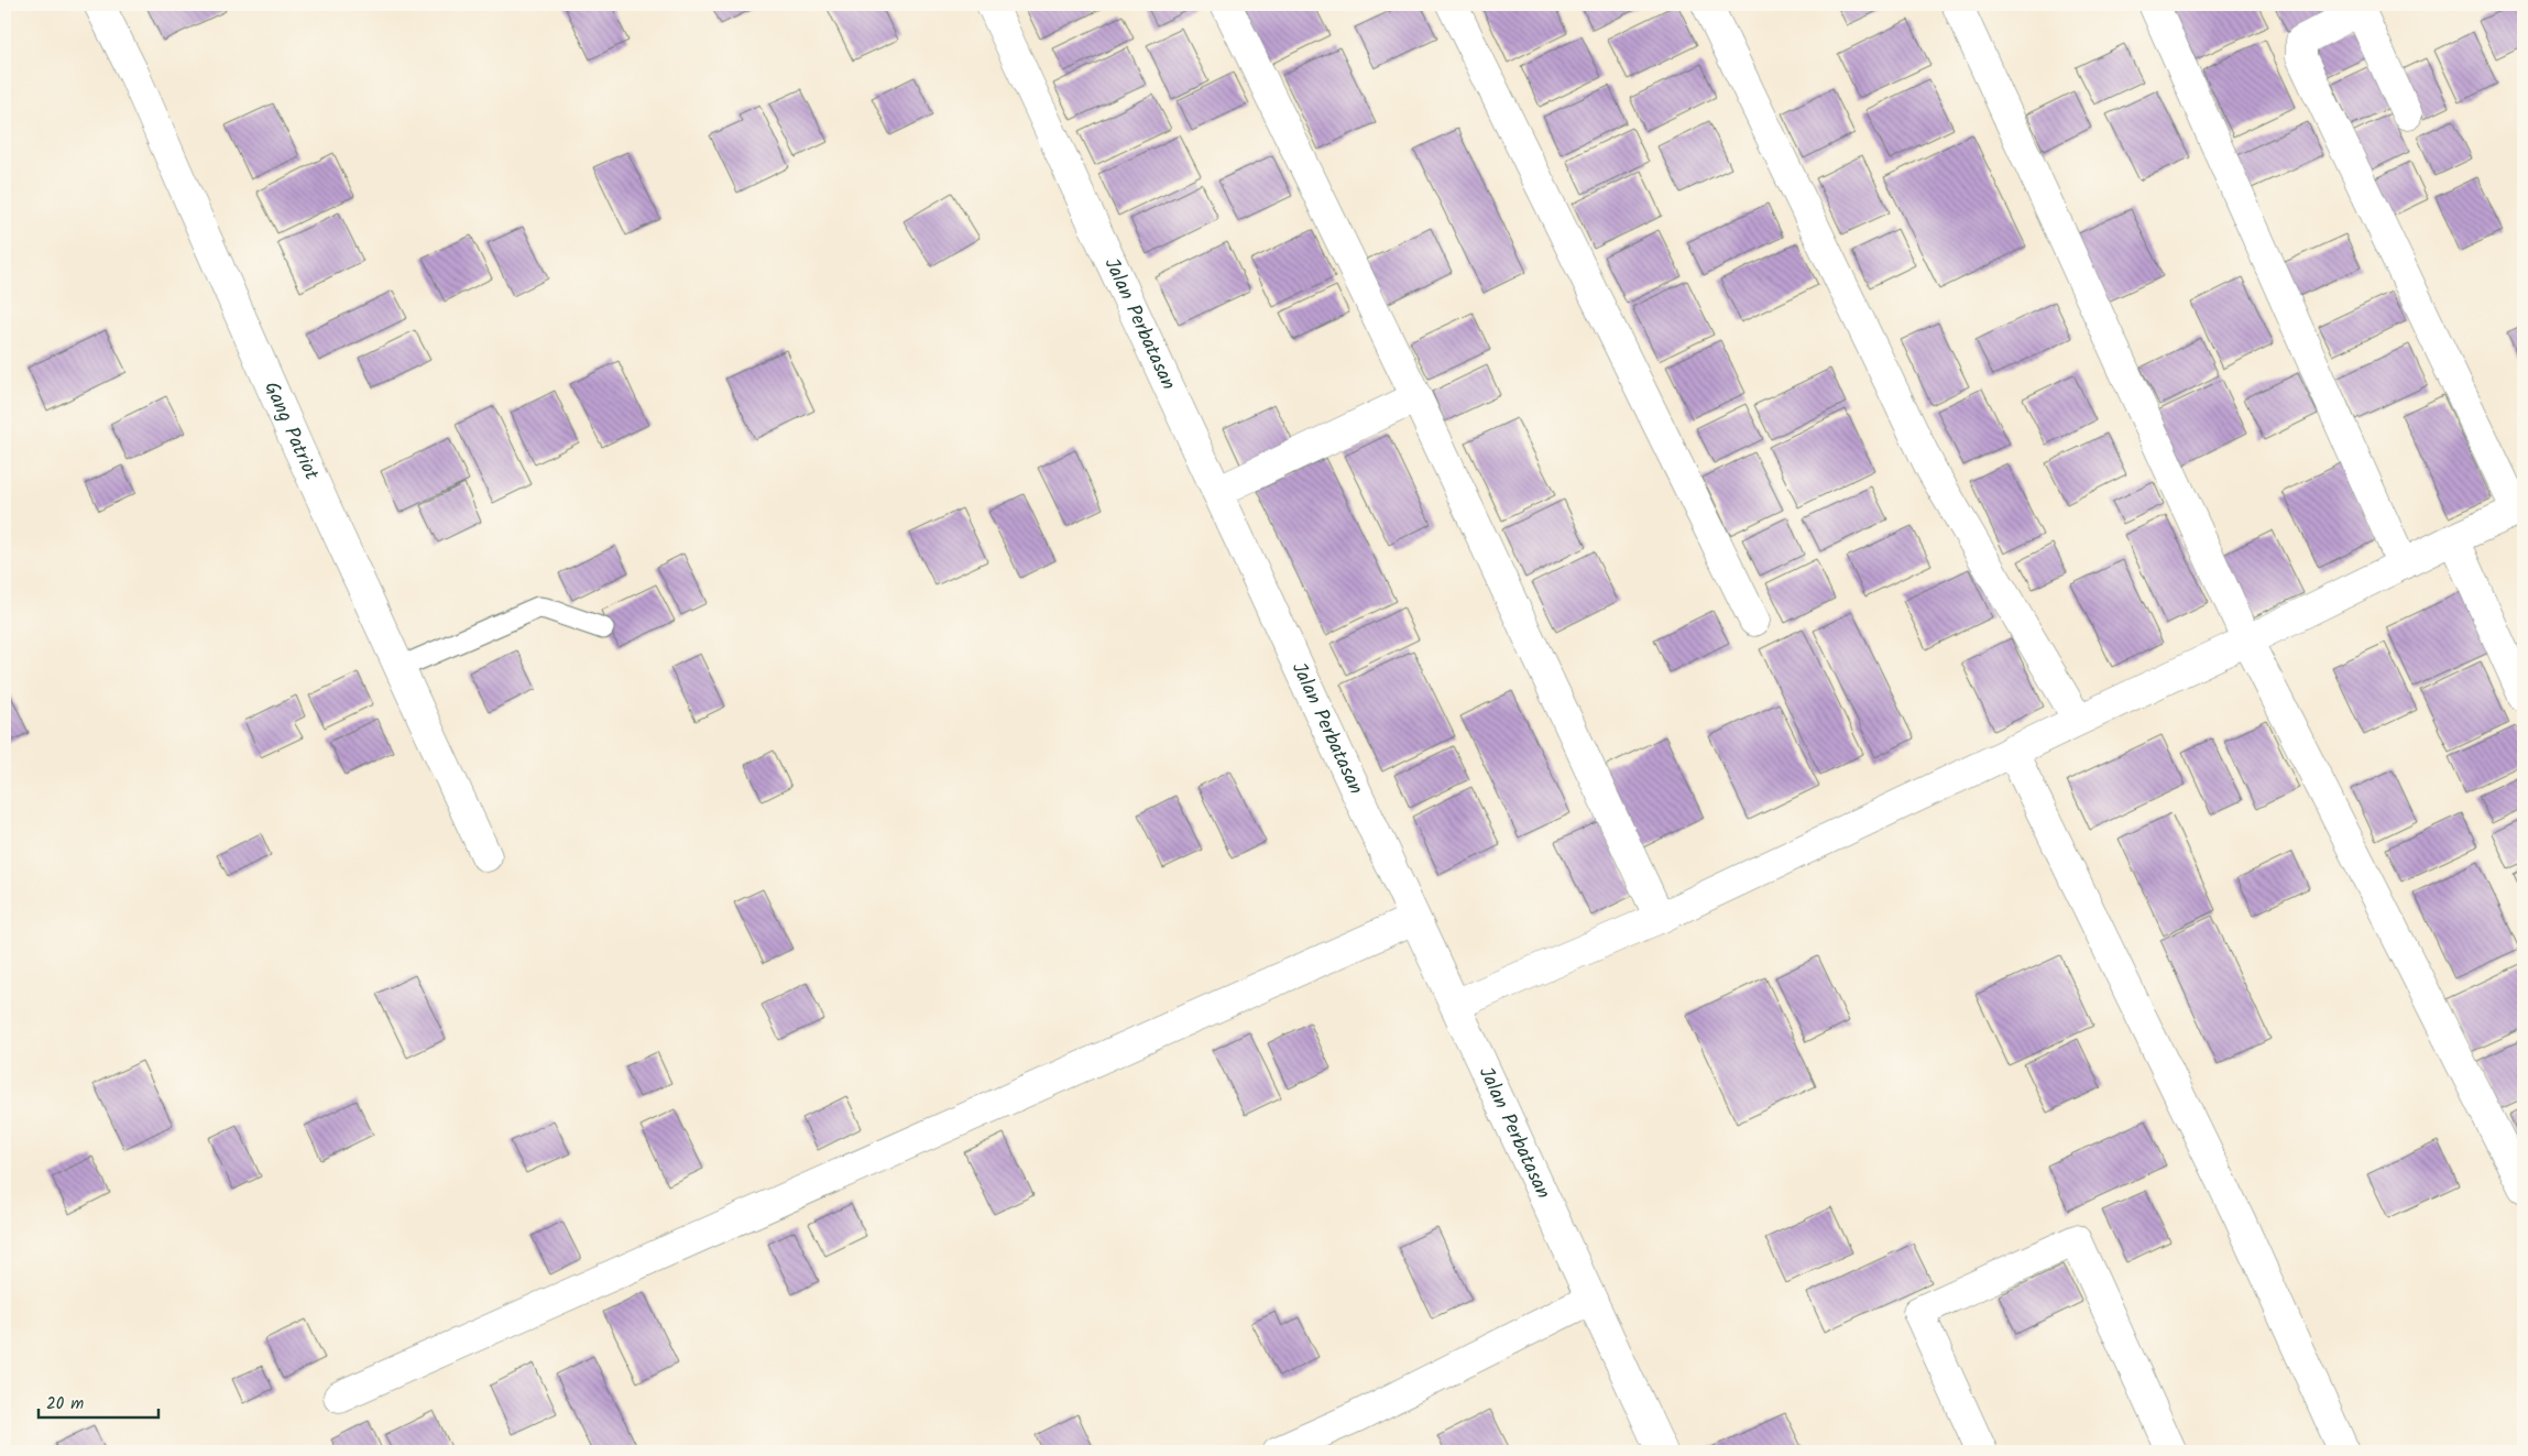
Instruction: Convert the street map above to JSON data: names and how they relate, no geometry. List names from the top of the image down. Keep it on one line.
{"streets":{"street":["Jalan Perbatasan","Gang Patriot"]},"scale_bar":"20 m"}
